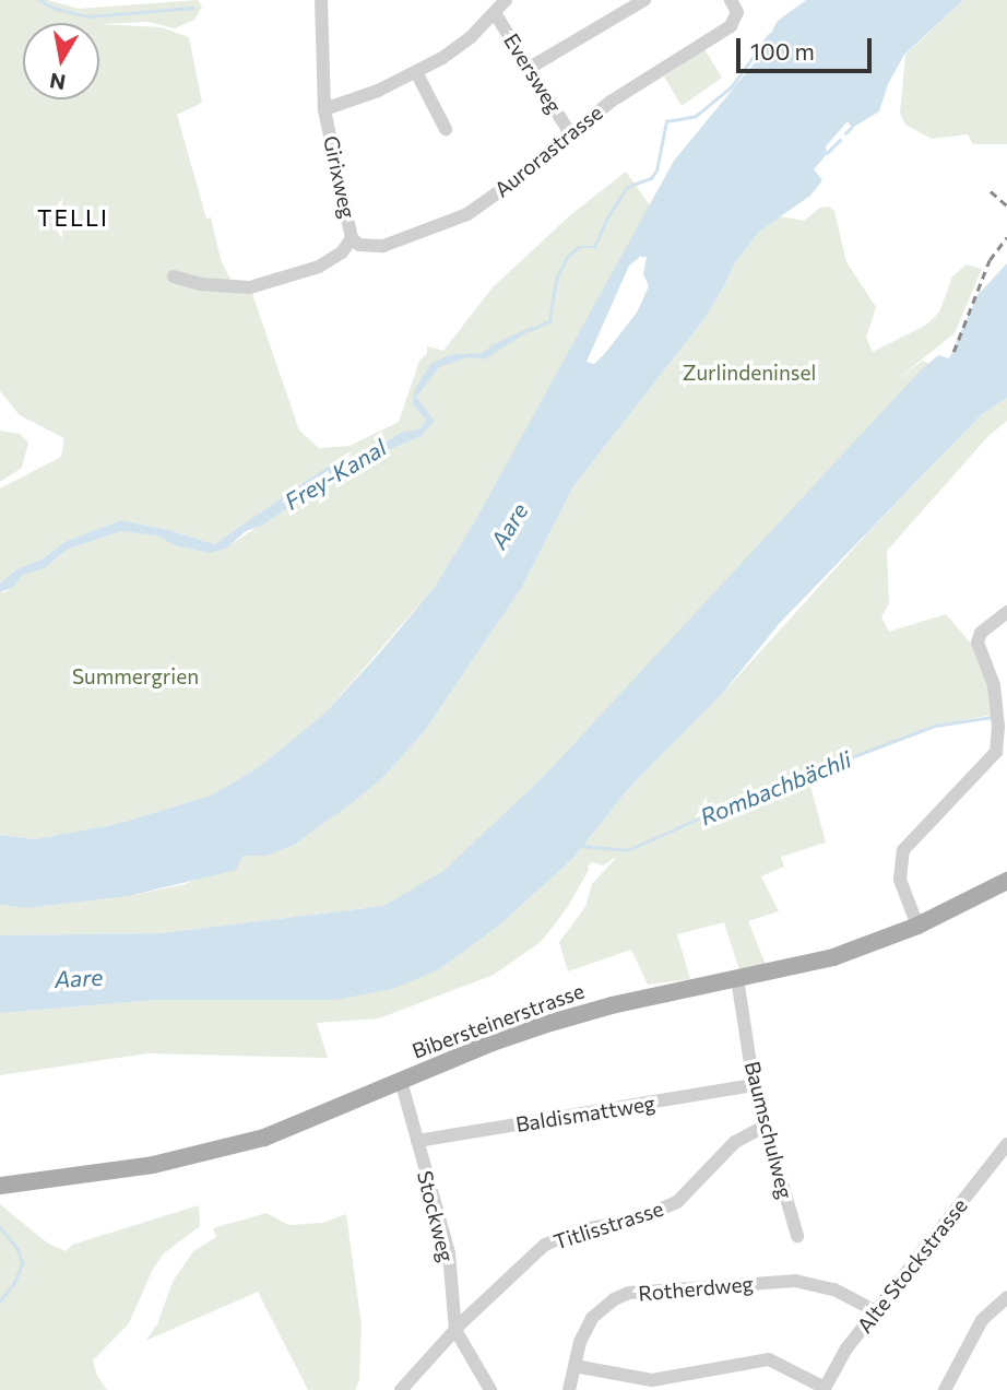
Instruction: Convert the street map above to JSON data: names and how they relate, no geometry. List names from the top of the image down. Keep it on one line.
{"streets":{"main road":["Bibersteinerstrasse"],"street":["Eversweg","Aurorastrasse","Girixweg","Baldismattweg","Baumschulweg","Stockweg","Titlisstrasse","Alte Stockstrasse","Rotherdweg"]},"crossings":[["Eversweg","Aurorastrasse"],["Aurorastrasse","Girixweg"],["Bibersteinerstrasse","Baumschulweg"],["Bibersteinerstrasse","Stockweg"],["Baldismattweg","Baumschulweg"],["Baldismattweg","Stockweg"],["Baumschulweg","Titlisstrasse"],["Stockweg","Titlisstrasse"],["Alte Stockstrasse","Rotherdweg"]],"districts":["TELLI"],"water":["Frey-Kanal","Aare","Rombachbächli"],"parks":["Zurlindeninsel","Summergrien"],"scale_bar":"100 m","north":"bottom"}
